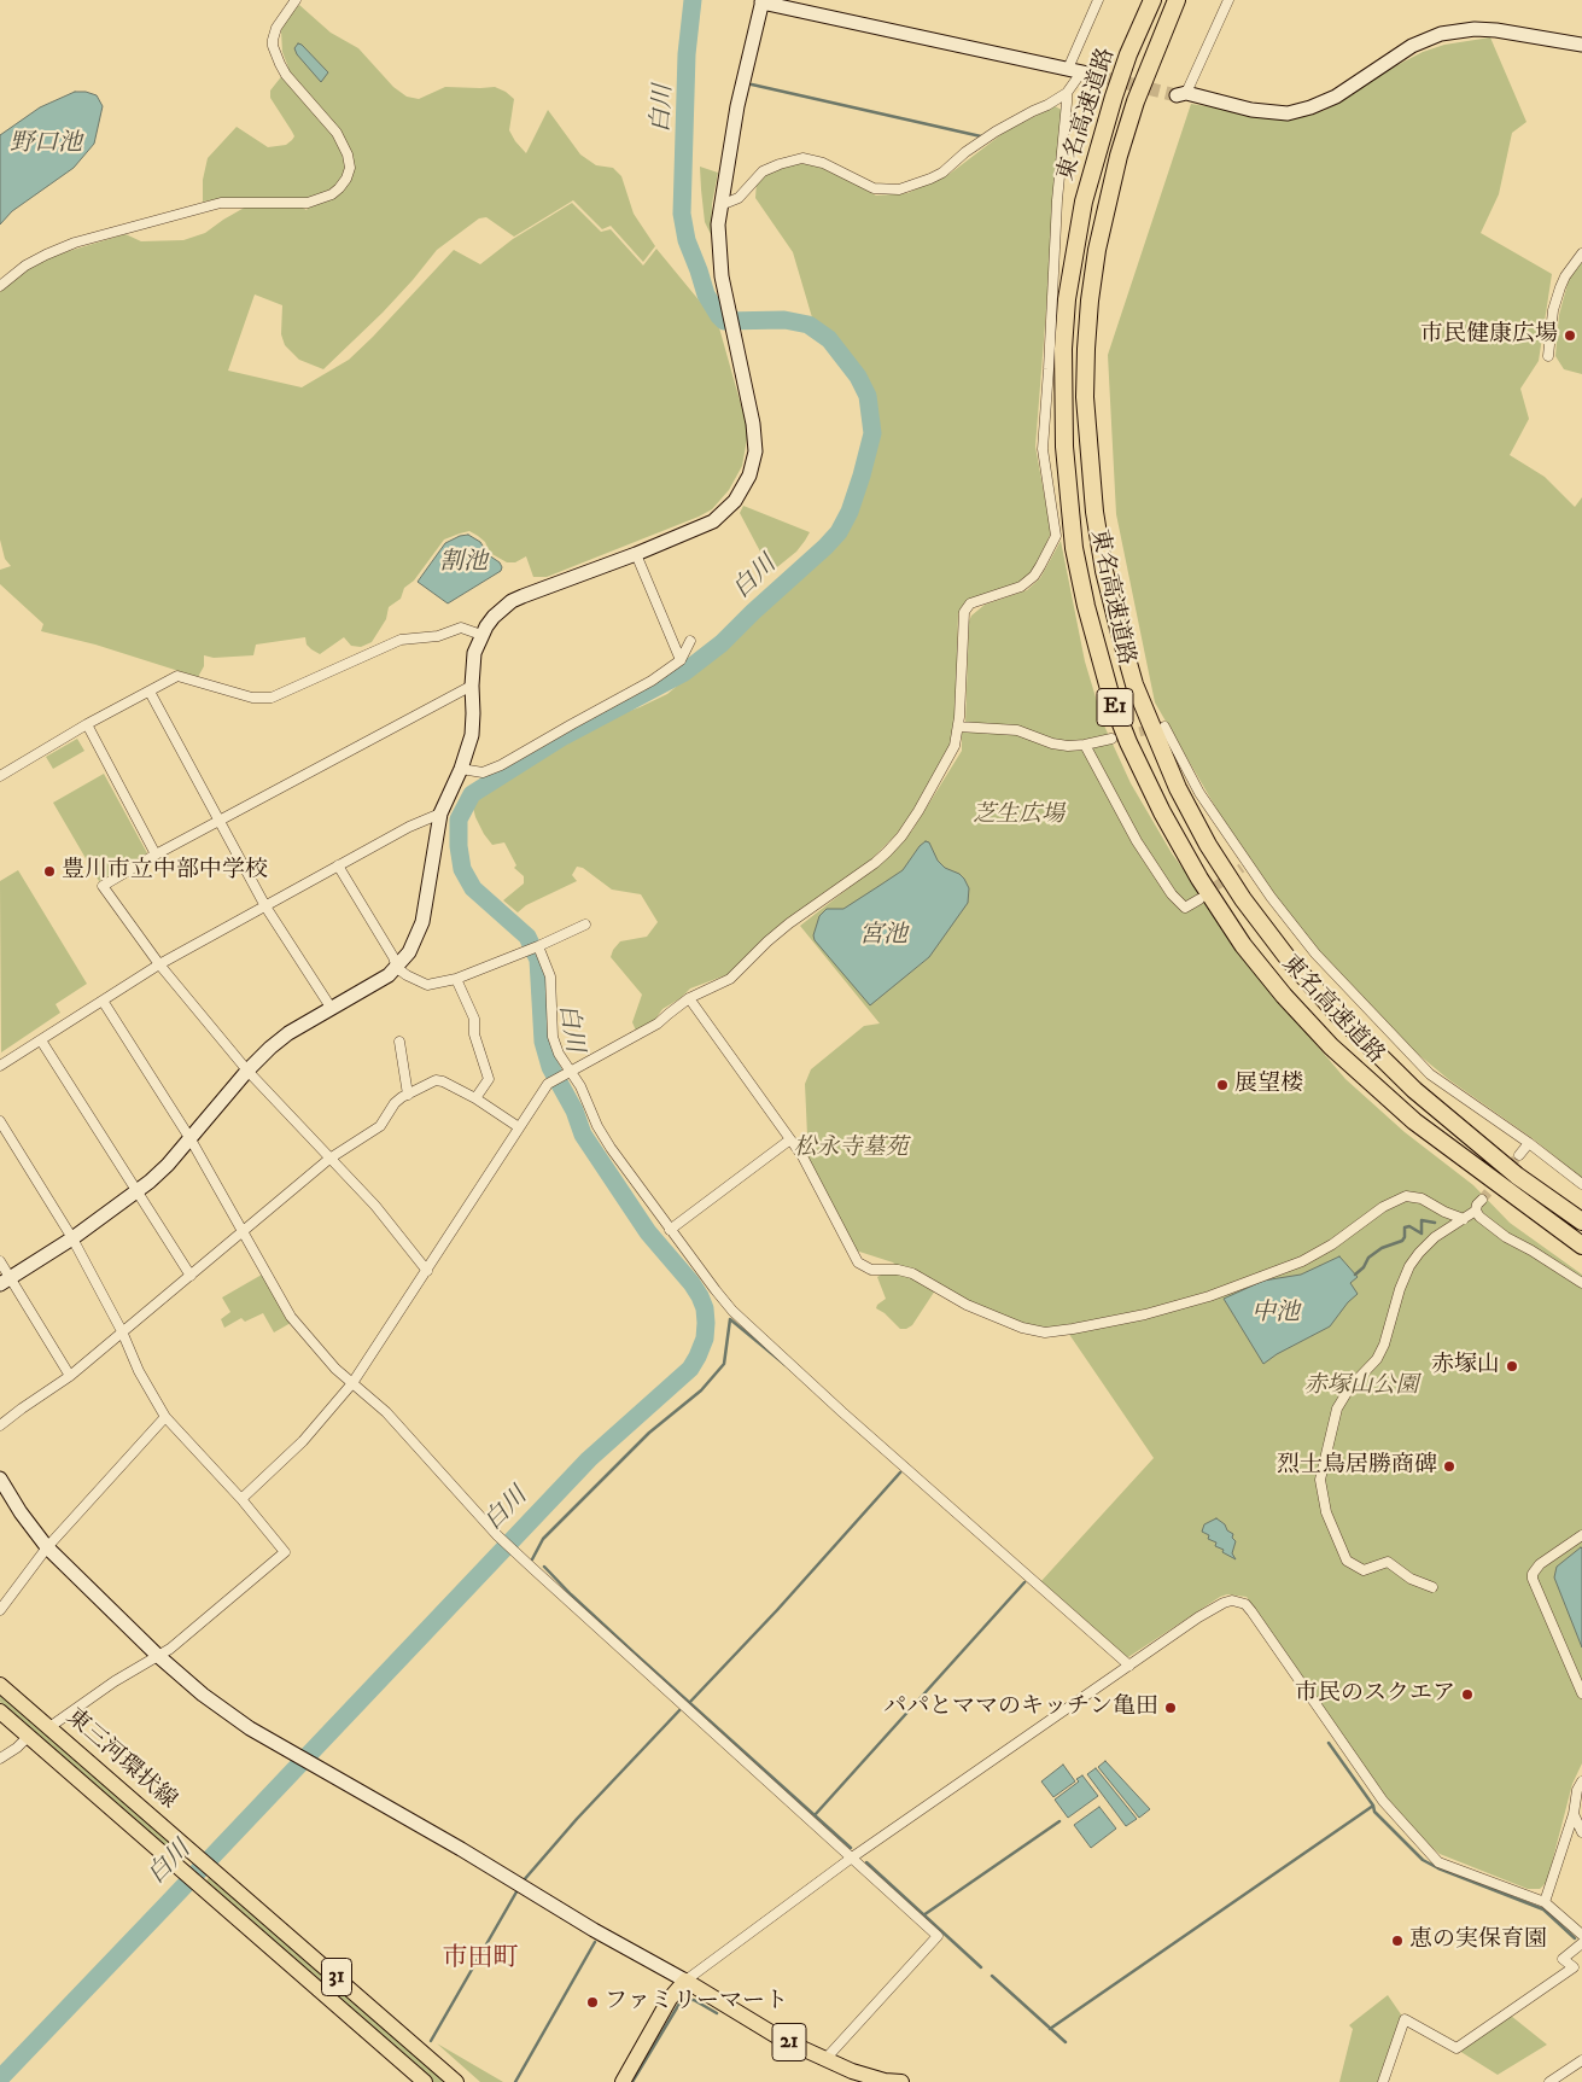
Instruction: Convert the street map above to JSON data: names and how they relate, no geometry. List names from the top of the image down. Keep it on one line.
{"streets":{"highway":["東名高速道路","E1"],"main road":["東三河環状線","31","21"]},"districts":["市田町"],"water":["白川","野口池","割池","宮池","中池"],"parks":["芝生広場","松永寺墓苑","赤塚山公園"],"places":["市民健康広場","豊川市立中部中学校","展望楼","赤塚山","烈士鳥居勝商碑","市民のスクエア","パパとママのキッチン亀田","恵の実保育園","ファミリーマート"]}
